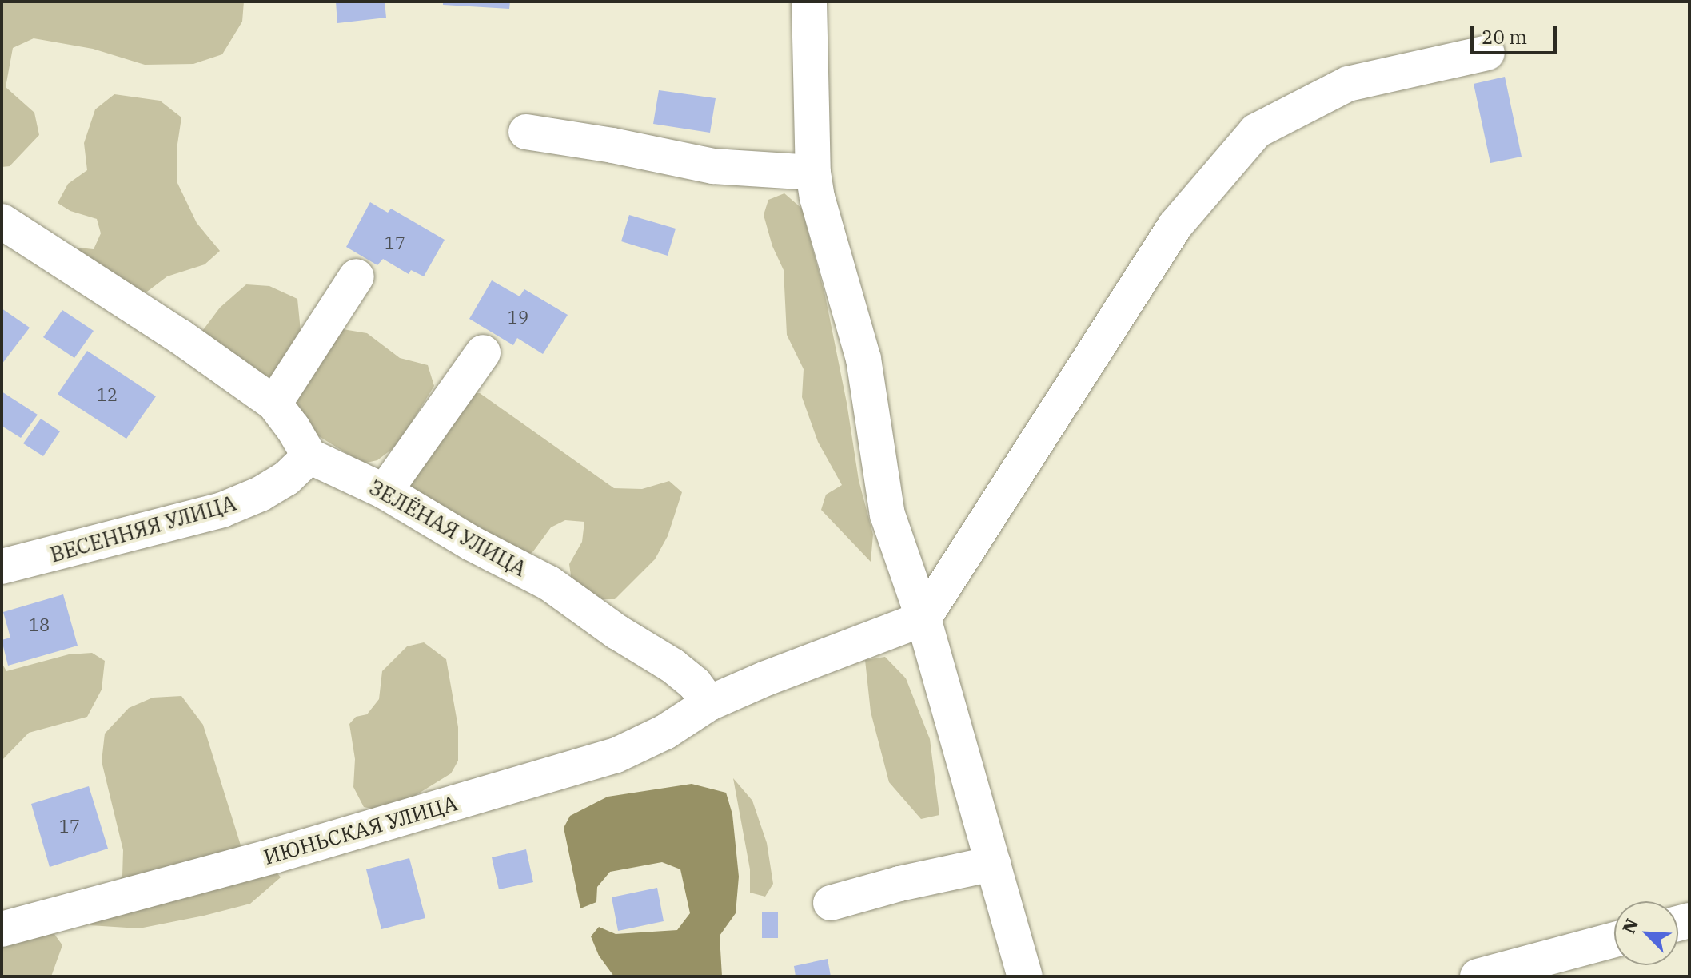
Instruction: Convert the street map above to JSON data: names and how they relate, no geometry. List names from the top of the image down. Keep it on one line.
{"streets":{"main road":["ЗЕЛЁНАЯ УЛИЦА","ВЕСЕННЯЯ УЛИЦА","ИЮНЬСКАЯ УЛИЦА"]},"crossings":[["ЗЕЛЁНАЯ УЛИЦА","ВЕСЕННЯЯ УЛИЦА"],["ЗЕЛЁНАЯ УЛИЦА","ИЮНЬСКАЯ УЛИЦА"]],"house_numbers":["17","19","12","18","17"],"scale_bar":"20 m","north":"top left"}
